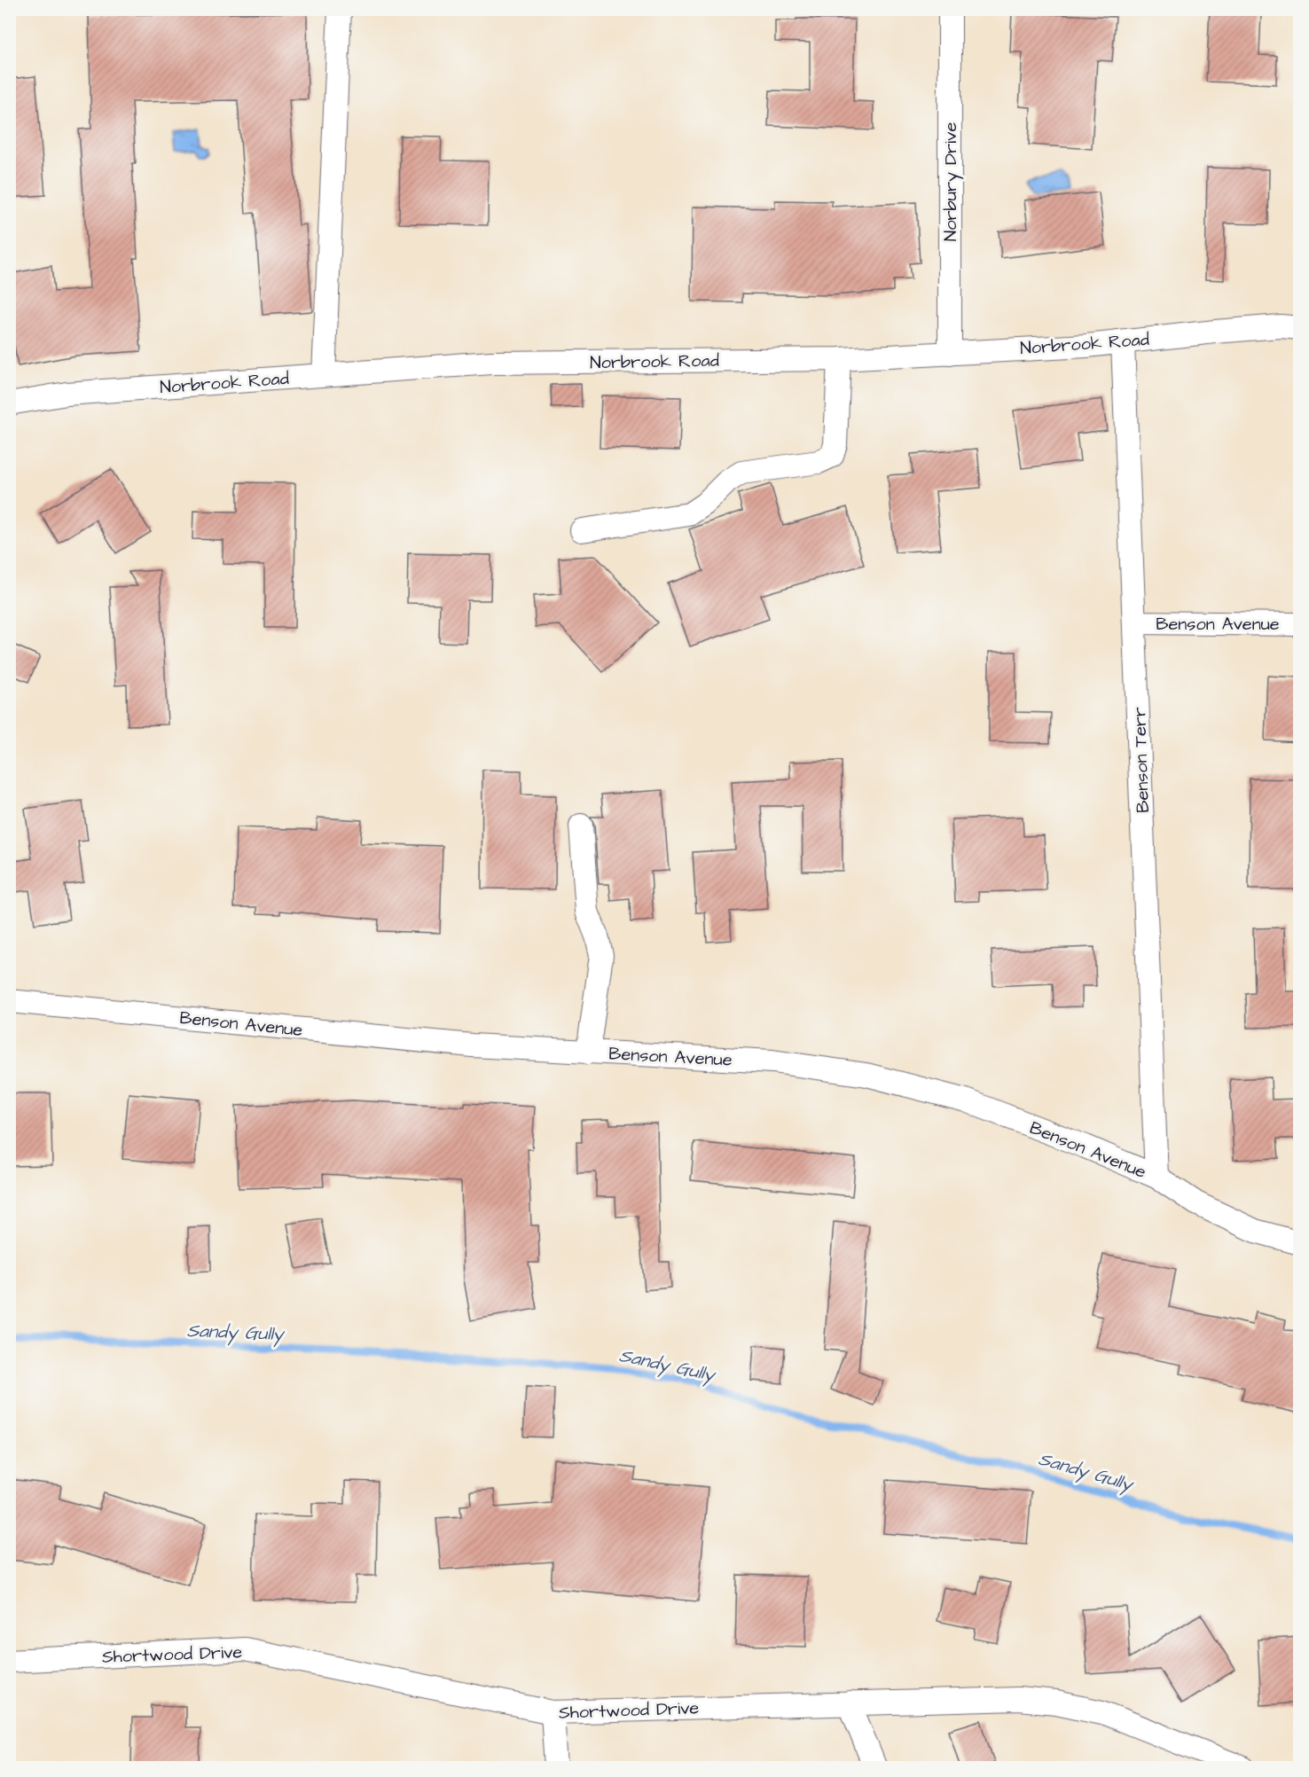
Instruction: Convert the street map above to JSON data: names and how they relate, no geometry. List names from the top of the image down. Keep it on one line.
{"streets":{"street":["Norbury Drive","Norbrook Road","Benson Avenue","Benson Terr","Shortwood Drive"]},"crossings":[["Norbury Drive","Norbrook Road"],["Norbrook Road","Benson Terr"],["Benson Avenue","Benson Terr"]],"water":["Sandy Gully"]}
